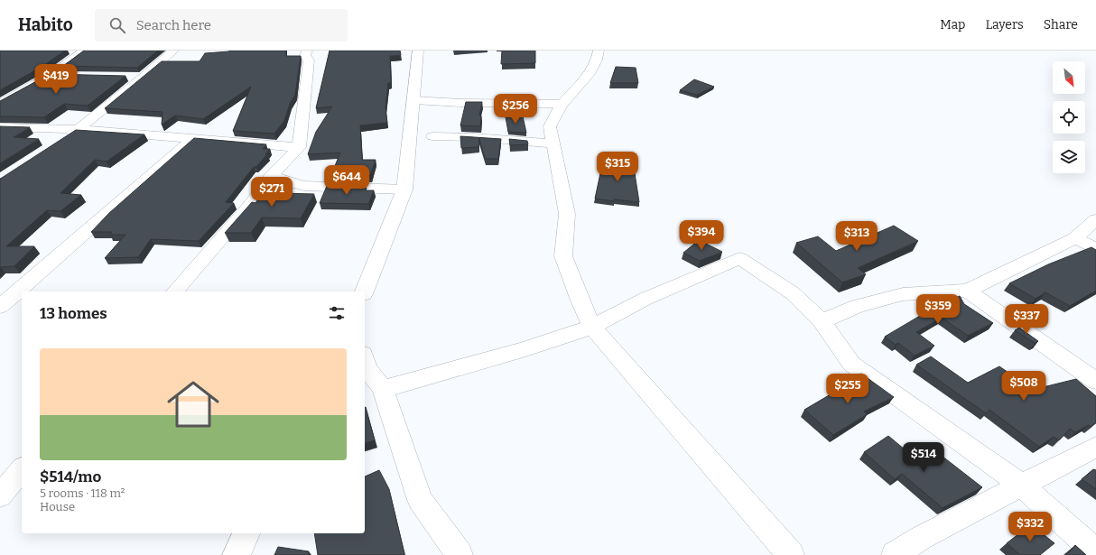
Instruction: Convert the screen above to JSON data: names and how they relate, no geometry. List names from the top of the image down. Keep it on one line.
{"north":"bottom right","page":{"header":"Habito","search":"Search here","nav":["Map","Layers","Share"],"price":["$419","$256","$315","$644","$271","$394","$313","$359","$337","$508","$255","$514","$332"],"heading":"13 homes","list":[{"name":"$514/mo","note":"5 rooms · 118 m² · House"}]}}
